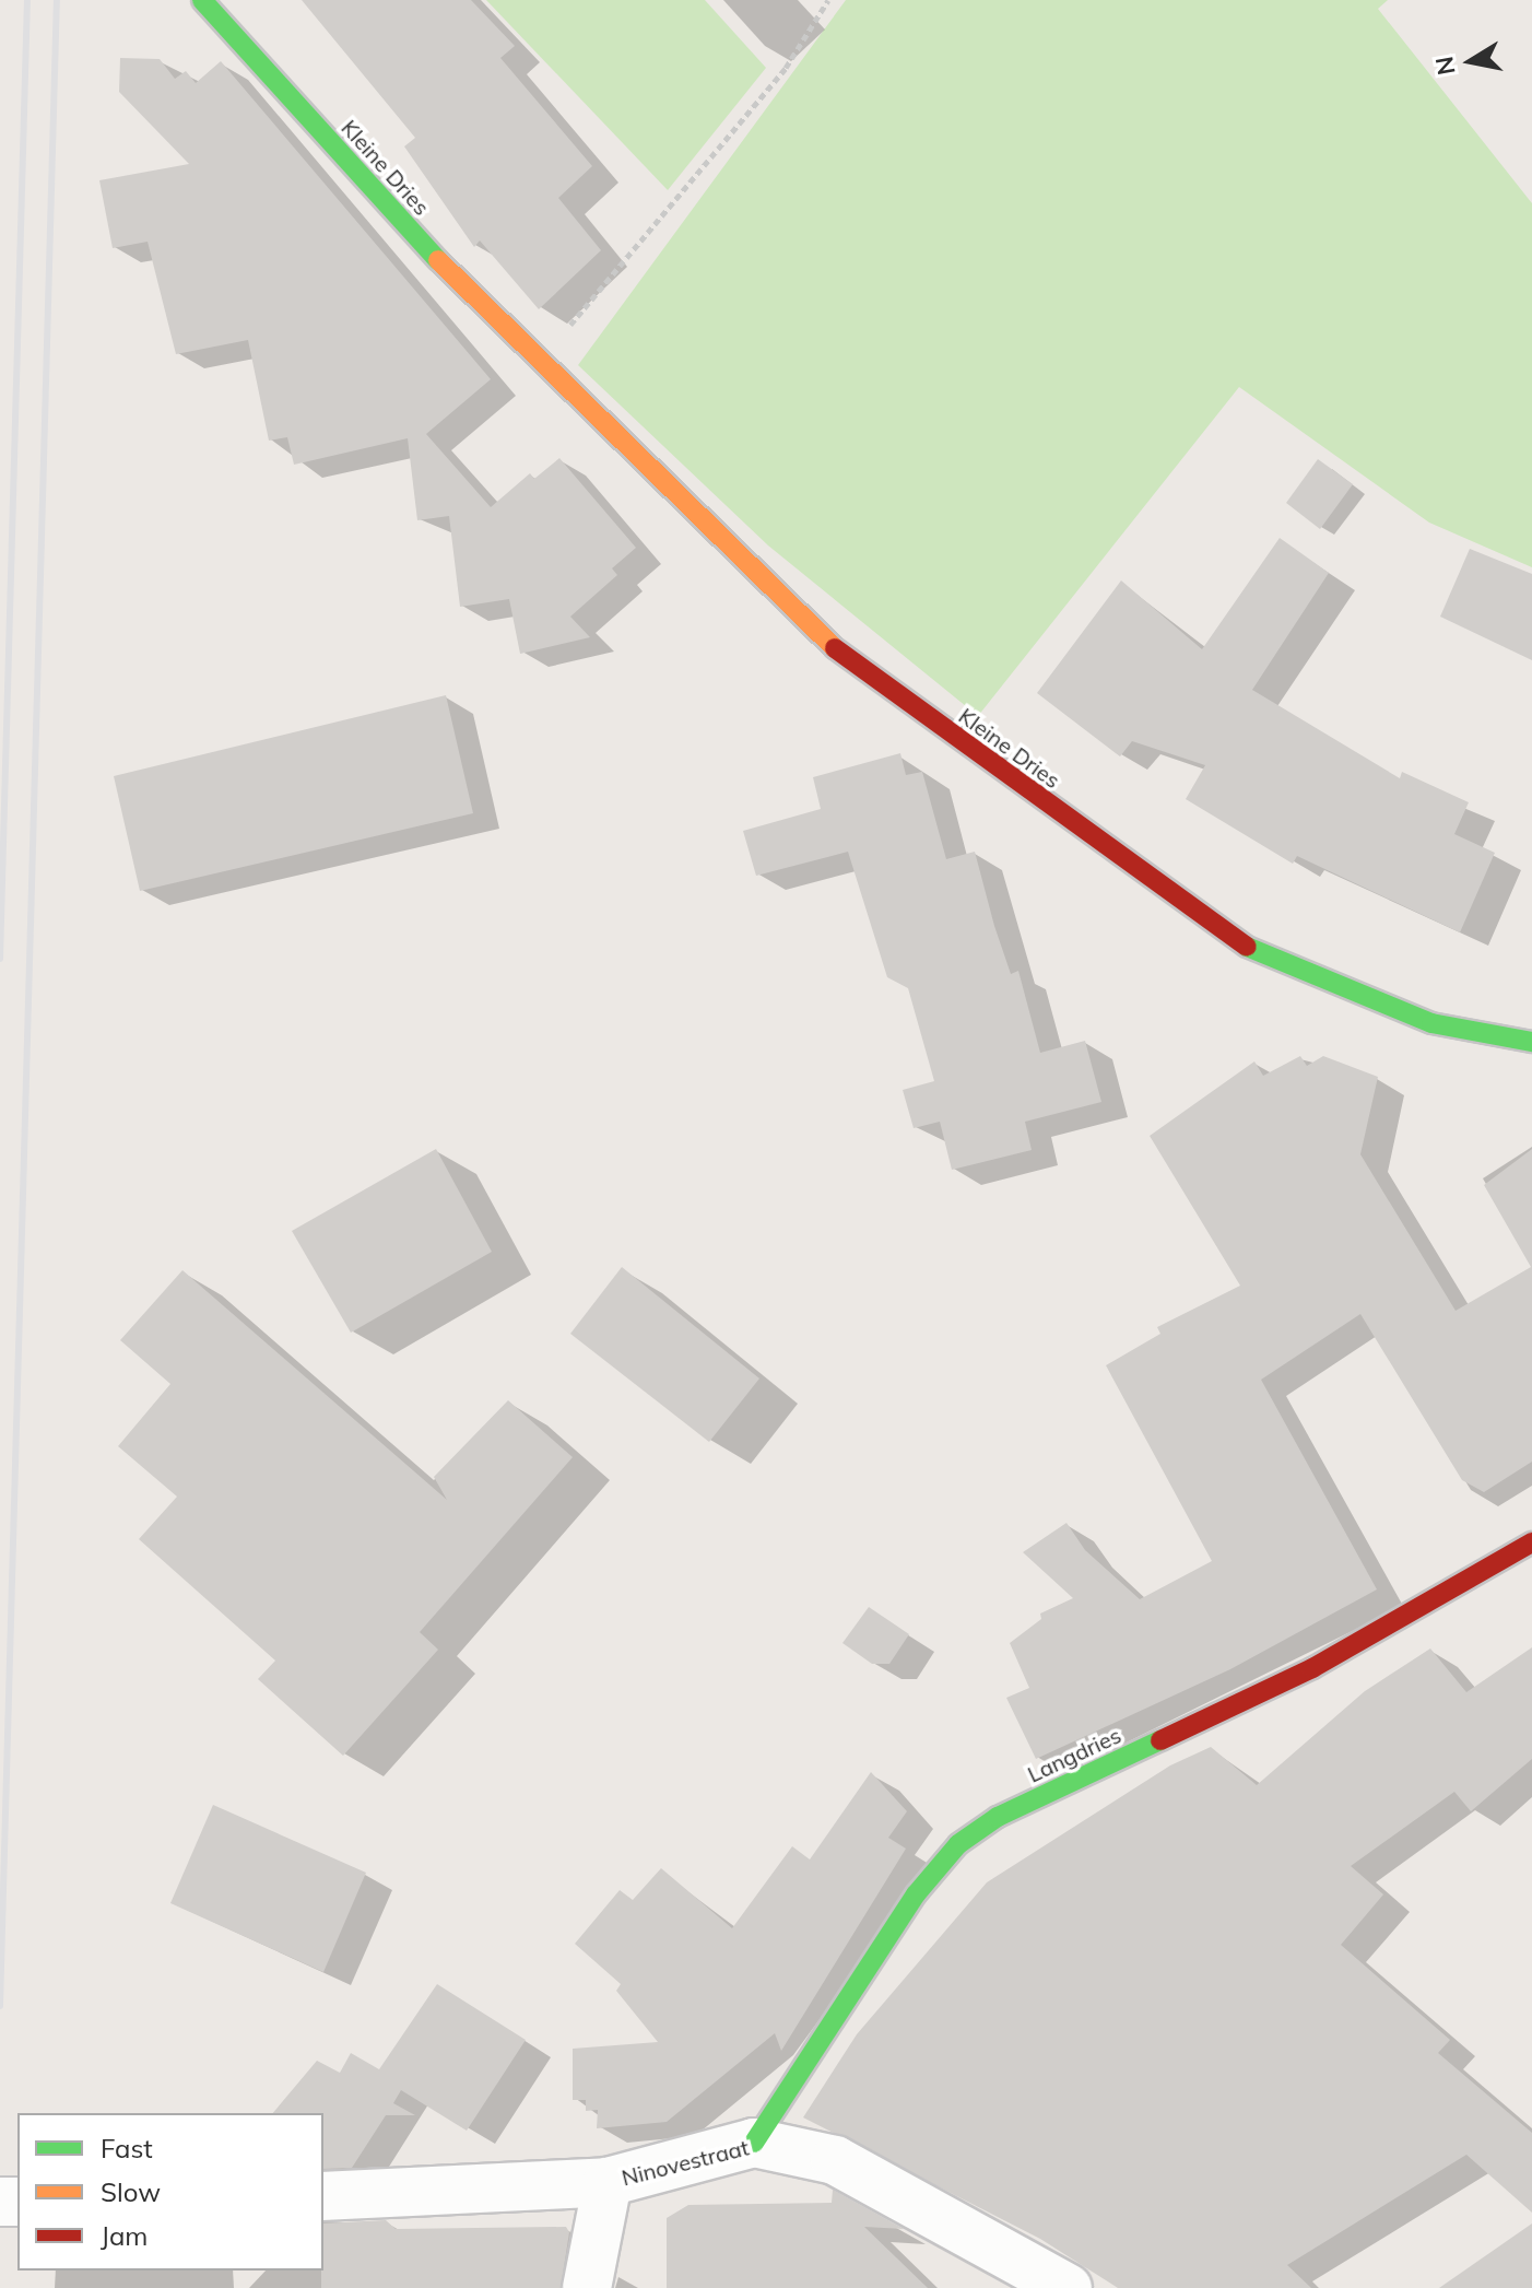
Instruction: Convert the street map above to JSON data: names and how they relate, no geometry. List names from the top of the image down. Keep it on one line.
{"streets":{"street":["Kleine Dries","Langdries","Ninovestraat"]},"crossings":[["Langdries","Ninovestraat"]],"legend":["Fast","Slow","Jam"],"north":"left"}
